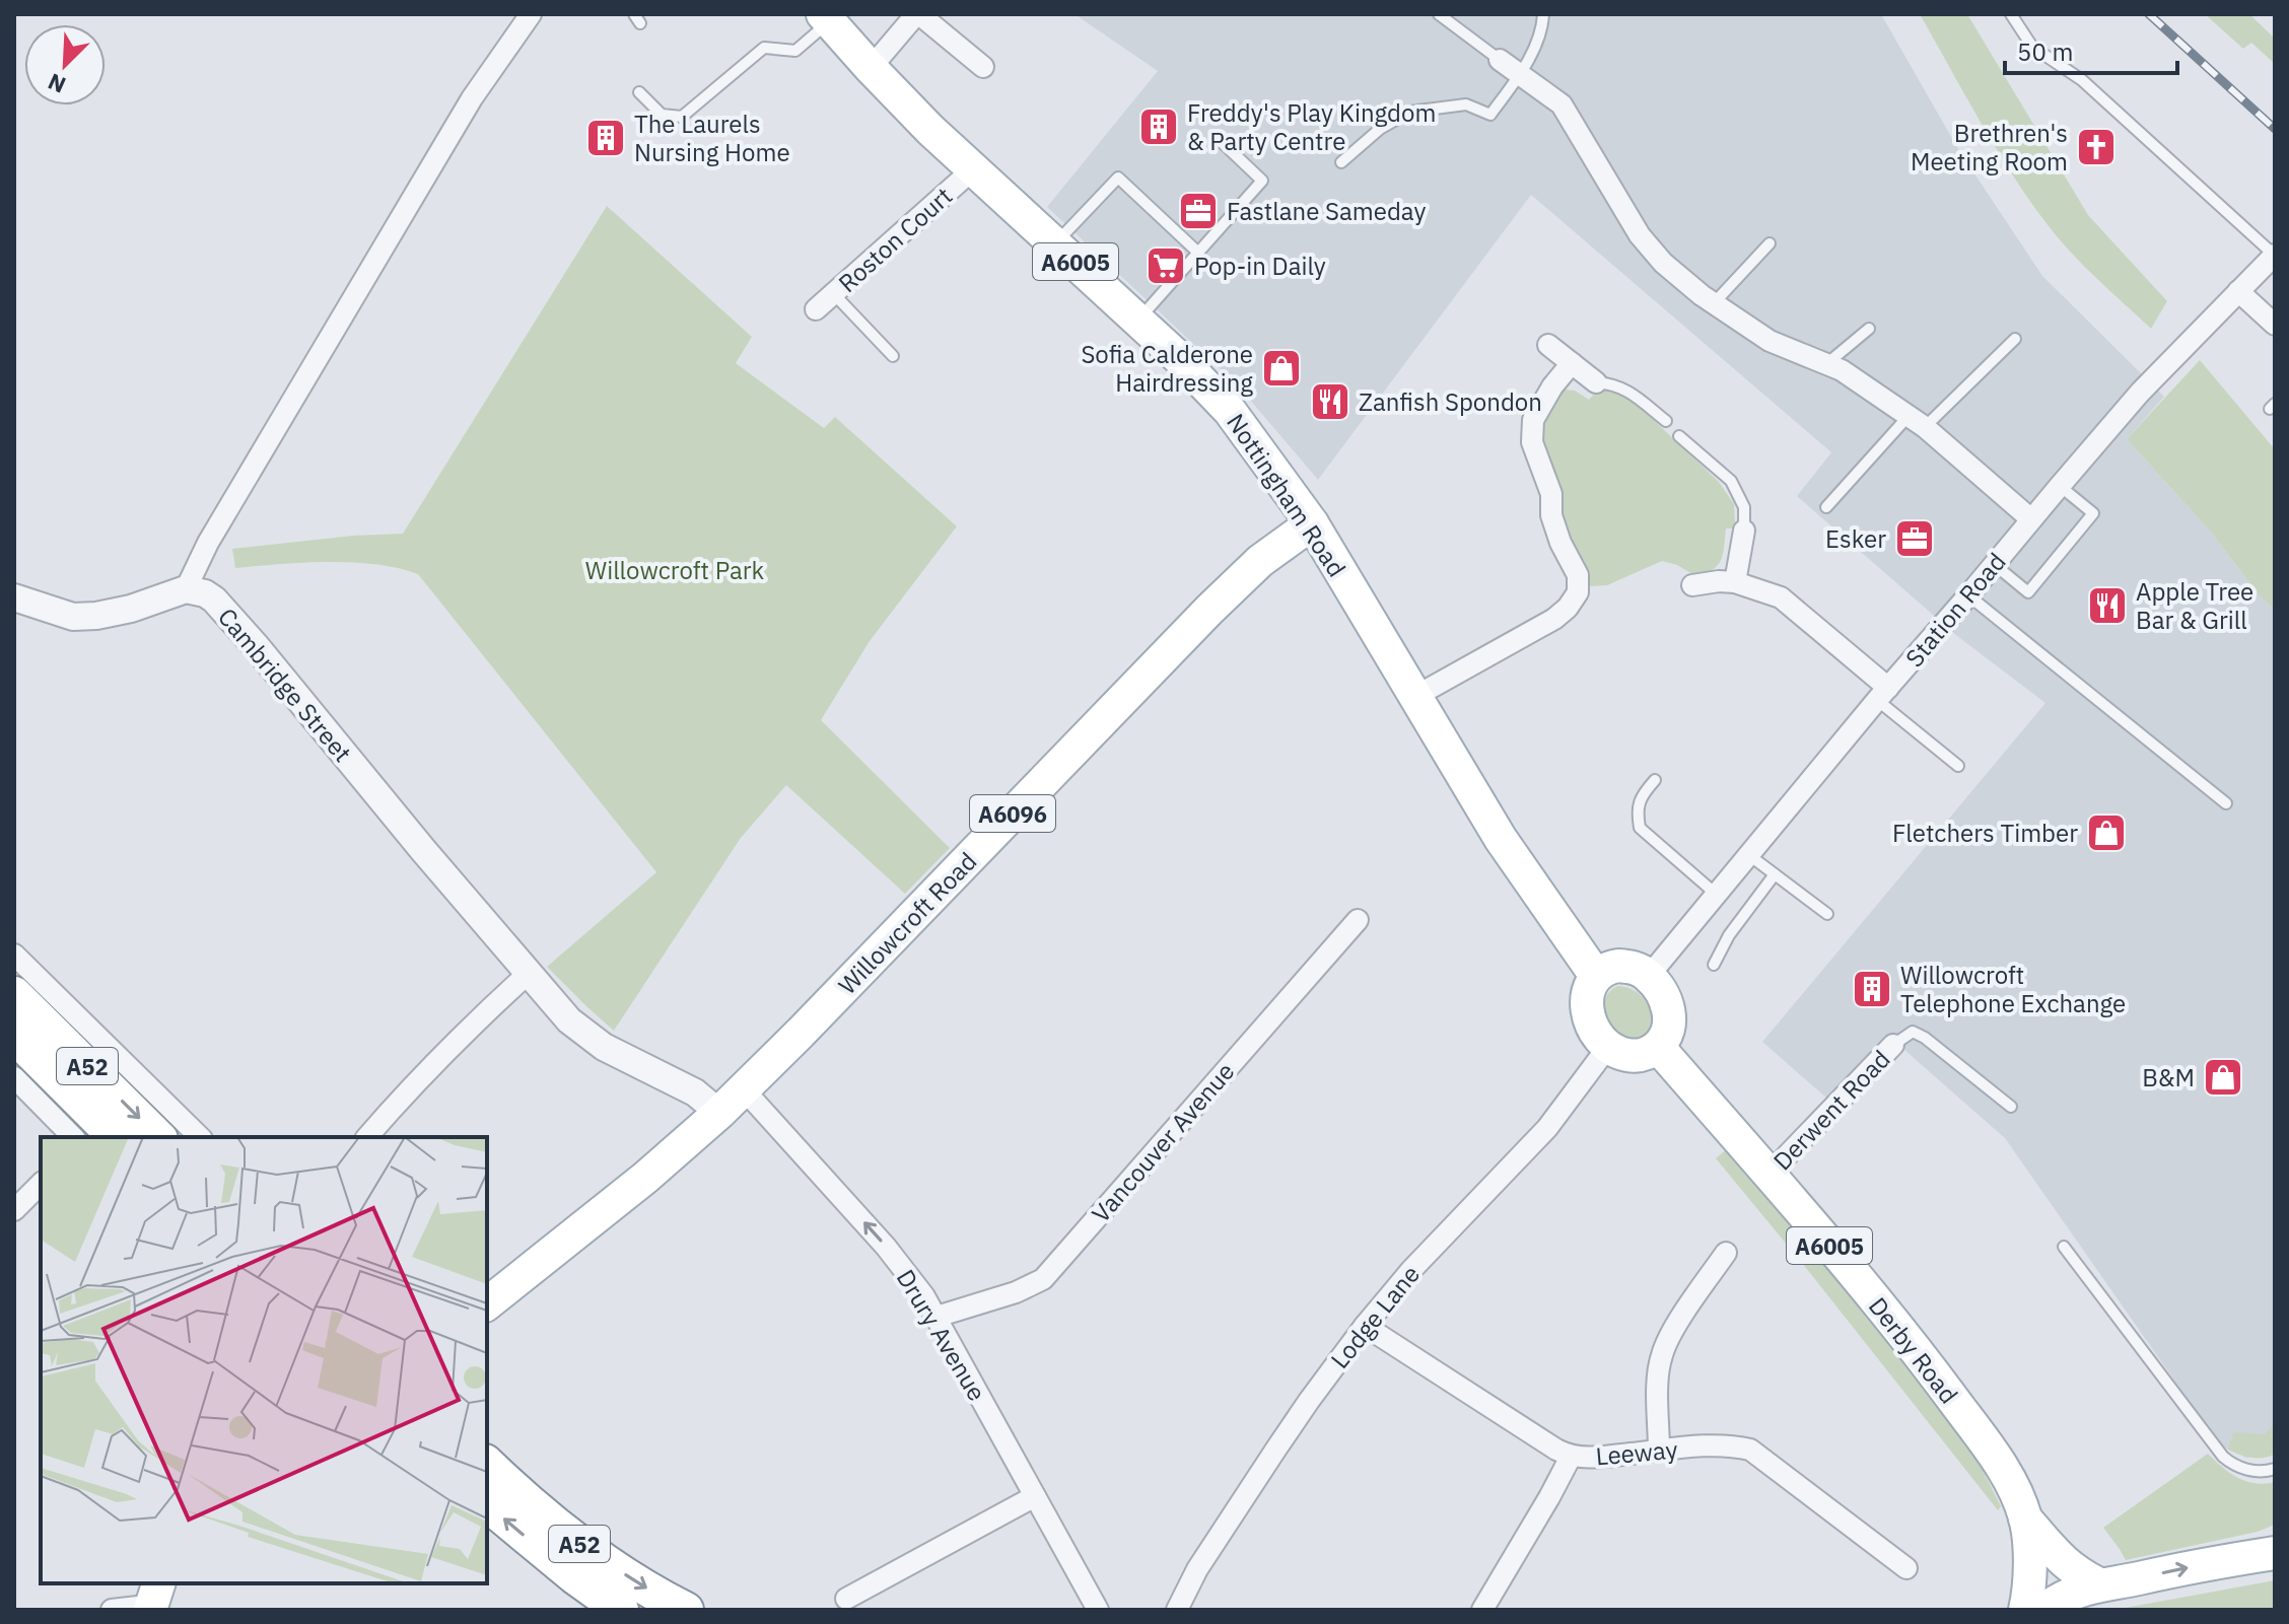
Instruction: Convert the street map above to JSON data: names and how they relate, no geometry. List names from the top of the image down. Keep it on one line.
{"streets":{"highway":["A52"],"main road":["A6005","Nottingham Road","A6096","Willowcroft Road","Derby Road"],"street":["Roston Court","Station Road","Cambridge Street","Derwent Road","Vancouver Avenue","Lodge Lane","Drury Avenue","Leeway"]},"crossings":[["Roston Court","Nottingham Road"],["Nottingham Road","Station Road"],["Nottingham Road","Willowcroft Road"],["Nottingham Road","Lodge Lane"],["Nottingham Road","Derby Road"],["Station Road","Lodge Lane"],["Station Road","Derby Road"],["Cambridge Street","Willowcroft Road"],["Willowcroft Road","Drury Avenue"],["Derwent Road","Derby Road"],["Vancouver Avenue","Drury Avenue"],["Lodge Lane","Derby Road"],["Lodge Lane","Leeway"]],"one_way":["Drury Avenue"],"parks":["Willowcroft Park"],"places":{"building":["Freddy's Play Kingdom & Party Centre","The Laurels Nursing Home","Willowcroft Telephone Exchange"],"church":["Brethren's Meeting Room"],"office":["Fastlane Sameday","Esker"],"supermarket":["Pop-in Daily"],"shop":["Sofia Calderone Hairdressing","Fletchers Timber","B&M"],"restaurant":["Zanfish Spondon","Apple Tree Bar & Grill"]},"scale_bar":"50 m","north":"bottom left"}
